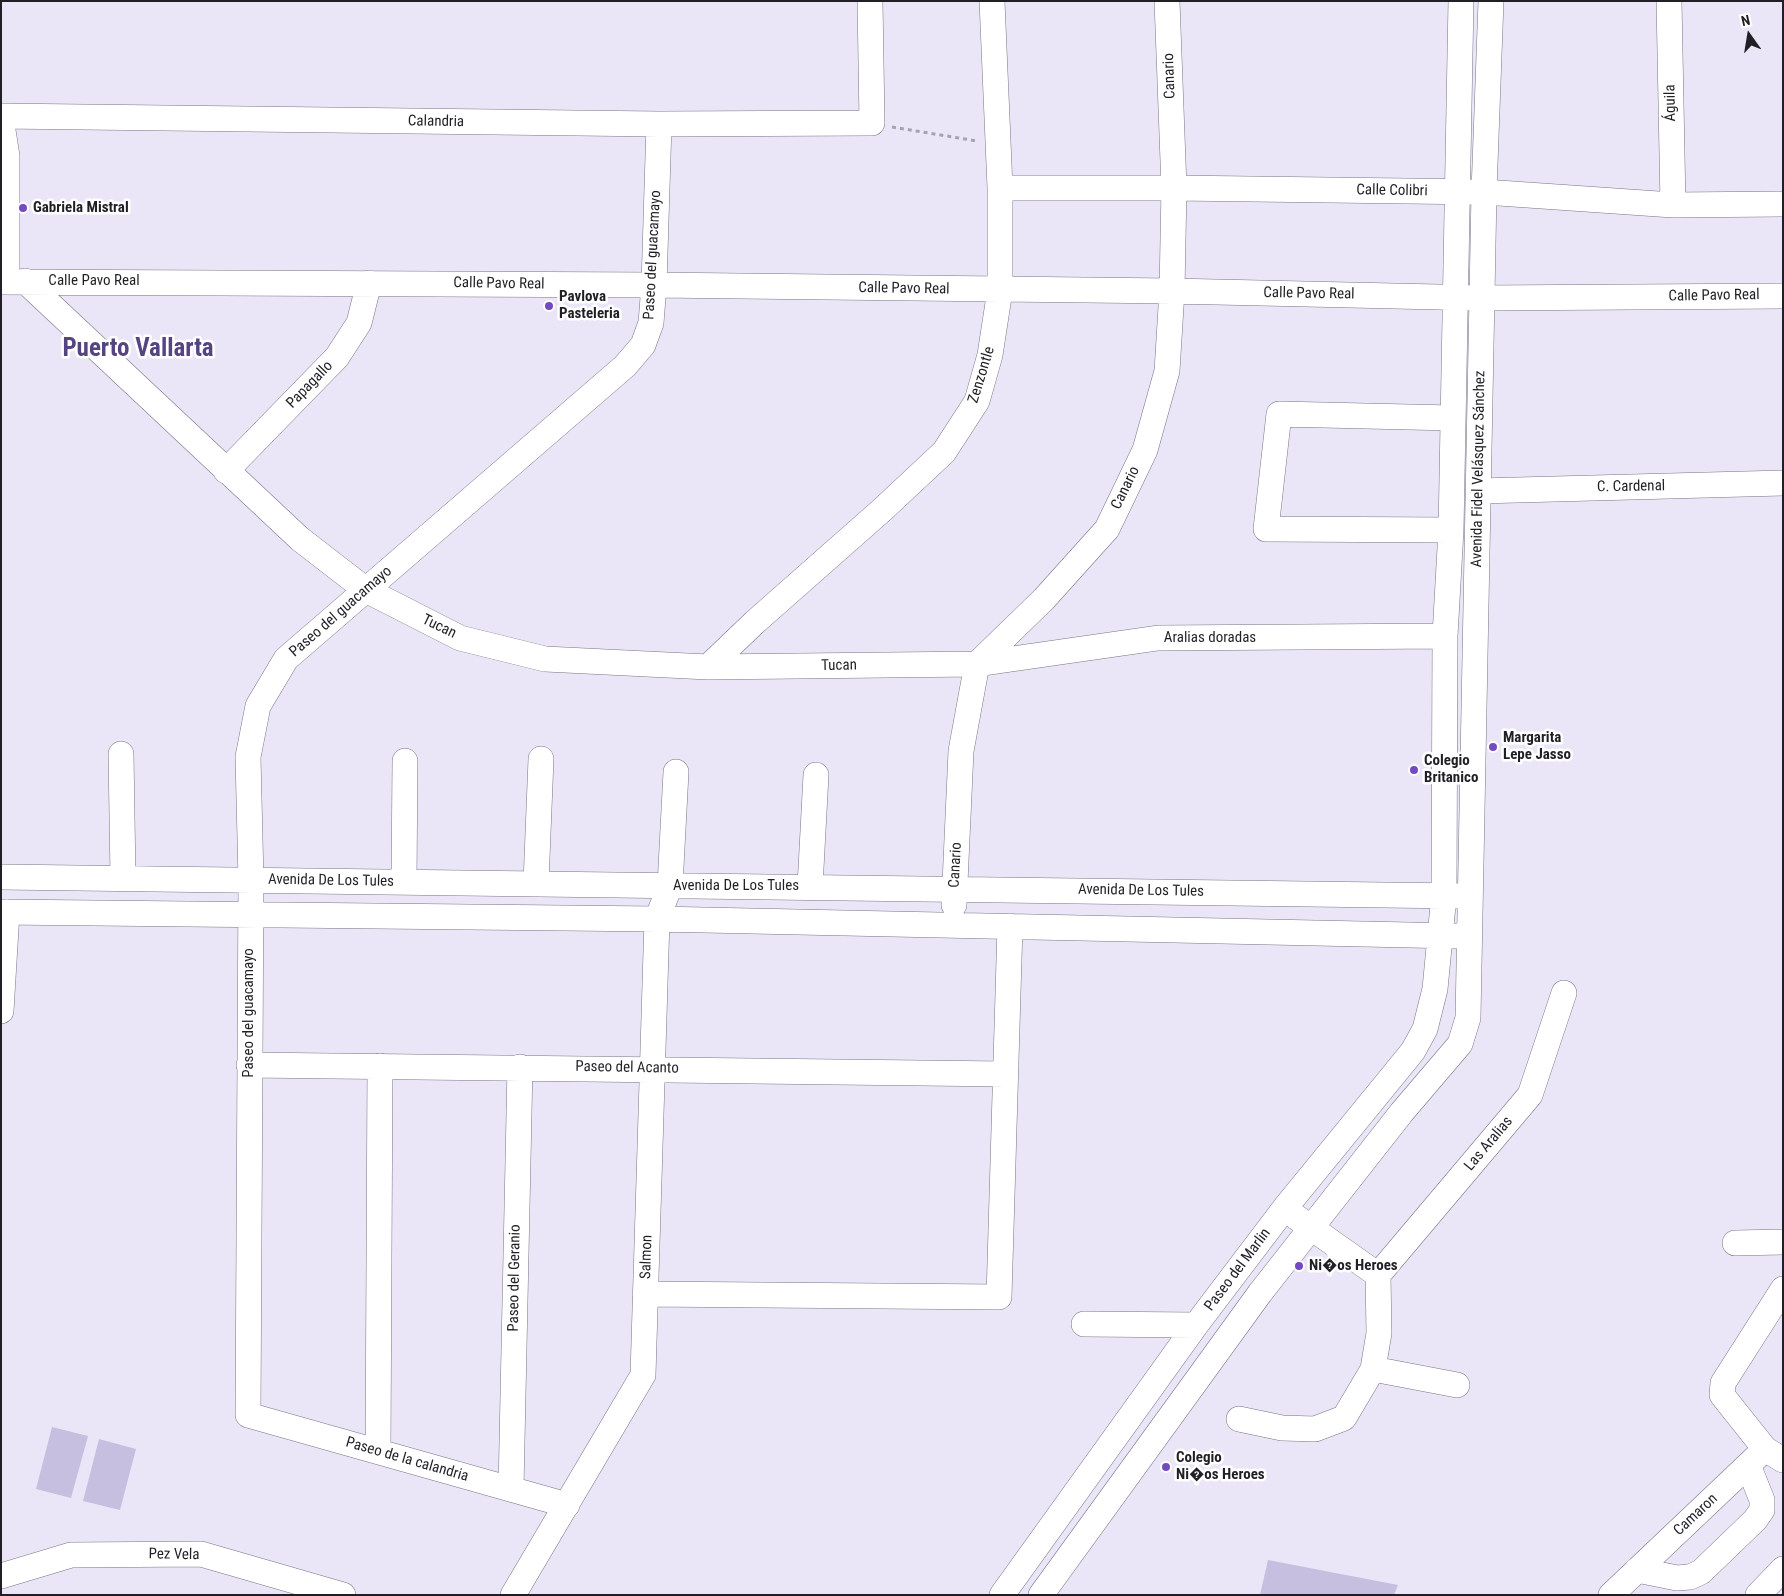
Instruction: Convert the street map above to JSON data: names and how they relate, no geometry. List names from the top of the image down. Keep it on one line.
{"streets":{"street":["Canario","Águila","Calandria","Calle Colibri","Paseo del guacamayo","Calle Pavo Real","Zenzontle","Papagallo","Avenida Fidel Velásquez Sánchez","C. Cardenal","Tucan","Aralias doradas","Avenida De Los Tules","Paseo del Acanto","Las Aralias","Salmon","Paseo del Marlin","Paseo del Geranio","Paseo de la calandria","Camaron","Pez Vela"]},"crossings":[["Canario","Calle Colibri"],["Canario","Calle Pavo Real"],["Canario","Tucan"],["Canario","Aralias doradas"],["Canario","Avenida De Los Tules"],["Águila","Calle Colibri"],["Calandria","Paseo del guacamayo"],["Calle Colibri","Zenzontle"],["Calle Colibri","Avenida Fidel Velásquez Sánchez"],["Paseo del guacamayo","Calle Pavo Real"],["Paseo del guacamayo","Tucan"],["Paseo del guacamayo","Avenida De Los Tules"],["Paseo del guacamayo","Paseo del Acanto"],["Paseo del guacamayo","Paseo de la calandria"],["Calle Pavo Real","Zenzontle"],["Calle Pavo Real","Papagallo"],["Calle Pavo Real","Avenida Fidel Velásquez Sánchez"],["Calle Pavo Real","Tucan"],["Zenzontle","Tucan"],["Papagallo","Tucan"],["Avenida Fidel Velásquez Sánchez","C. Cardenal"],["Avenida Fidel Velásquez Sánchez","Aralias doradas"],["Avenida Fidel Velásquez Sánchez","Avenida De Los Tules"],["Avenida Fidel Velásquez Sánchez","Paseo del Marlin"],["Tucan","Aralias doradas"],["Avenida De Los Tules","Salmon"],["Paseo del Acanto","Salmon"],["Paseo del Acanto","Paseo del Geranio"],["Salmon","Paseo de la calandria"],["Paseo del Geranio","Paseo de la calandria"]],"districts":["Puerto Vallarta"],"places":["Gabriela Mistral","Pavlova Pasteleria","Margarita Lepe Jasso","Colegio Britanico","Ni�os Heroes","Colegio Ni�os Heroes"],"north":"top"}
